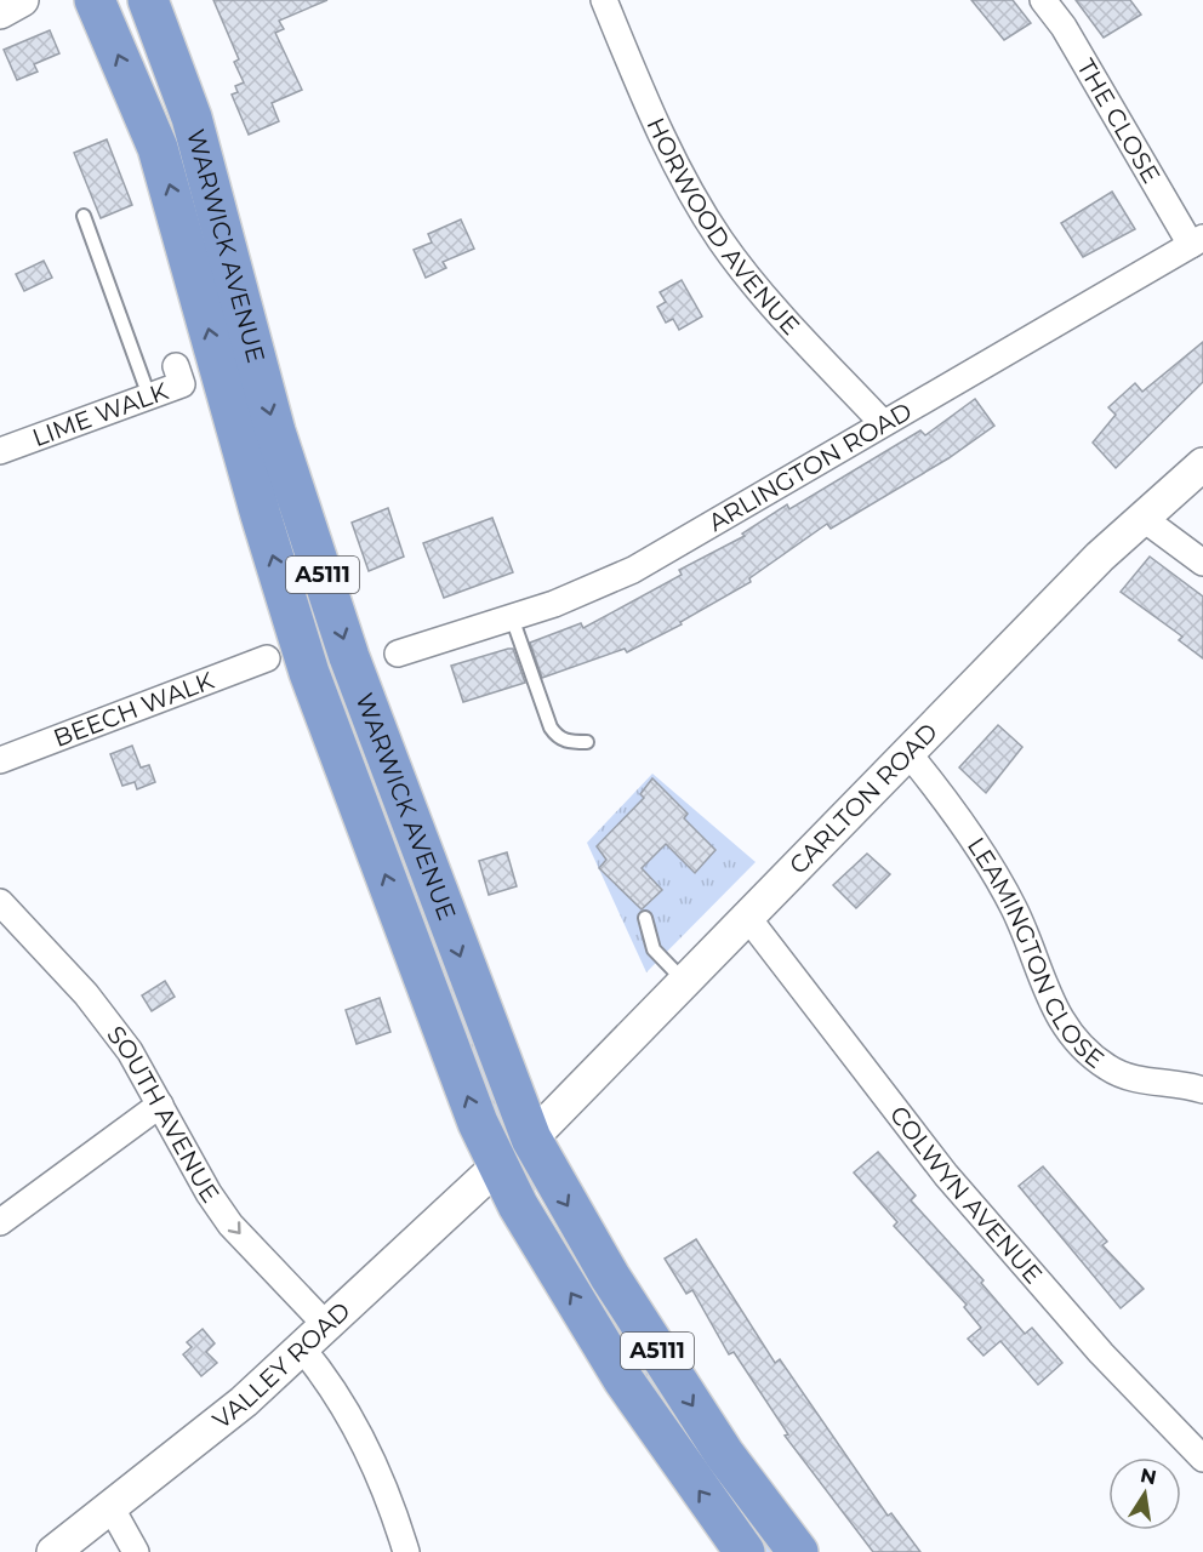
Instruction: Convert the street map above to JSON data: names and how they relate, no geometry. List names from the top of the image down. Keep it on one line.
{"streets":{"highway":["WARWICK AVENUE","A5111"],"street":["THE CLOSE","HORWOOD AVENUE","LIME WALK","ARLINGTON ROAD","BEECH WALK","CARLTON ROAD","LEAMINGTON CLOSE","SOUTH AVENUE","COLWYN AVENUE","VALLEY ROAD"]},"crossings":[["THE CLOSE","ARLINGTON ROAD"],["HORWOOD AVENUE","ARLINGTON ROAD"],["WARWICK AVENUE","A5111"],["WARWICK AVENUE","CARLTON ROAD"],["WARWICK AVENUE","VALLEY ROAD"],["CARLTON ROAD","LEAMINGTON CLOSE"],["CARLTON ROAD","COLWYN AVENUE"],["SOUTH AVENUE","VALLEY ROAD"]],"one_way":["SOUTH AVENUE"],"north":"top"}
